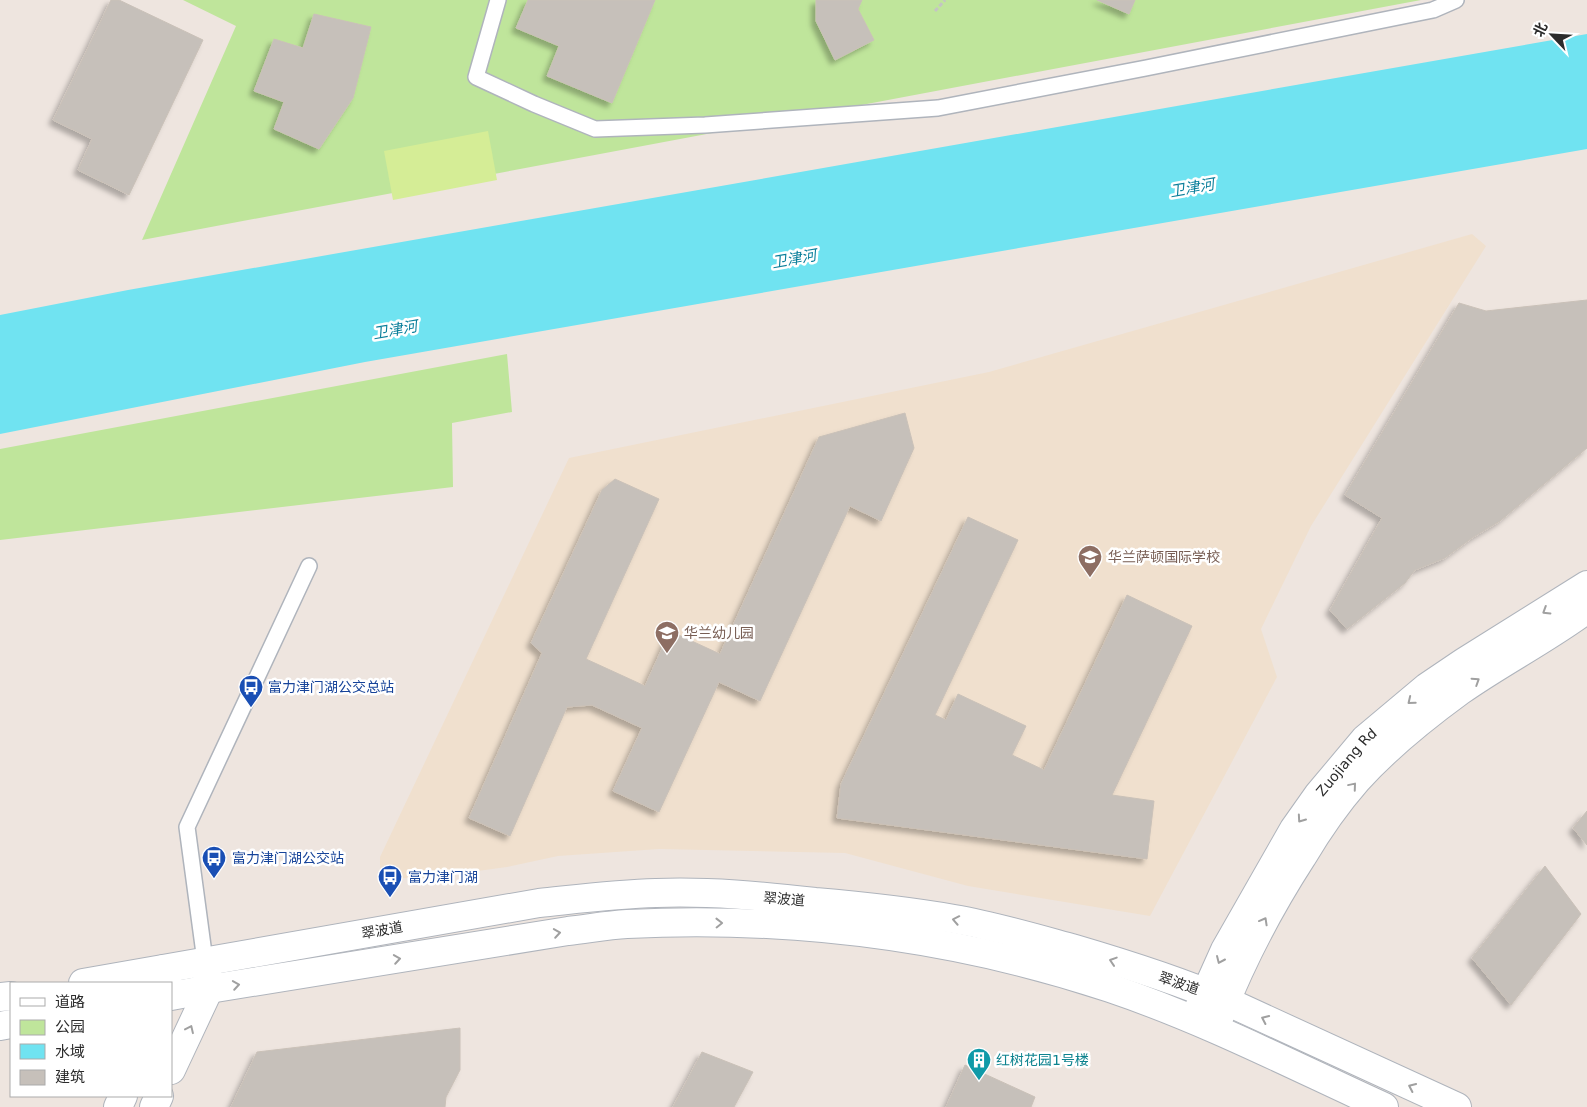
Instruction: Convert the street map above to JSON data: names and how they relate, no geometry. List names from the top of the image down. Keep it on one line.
{"streets":{"street":["Zuojiang Rd","翠波道"]},"crossings":[["Zuojiang Rd","翠波道"]],"water":["卫津河"],"places":{"school or university":["华兰萨顿国际学校","华兰幼儿园"],"bus stop":["富力津门湖公交总站","富力津门湖公交站","富力津门湖"],"building":["红树花园1号楼"]},"legend":["道路","公园","水域","建筑"],"north":"top left"}
